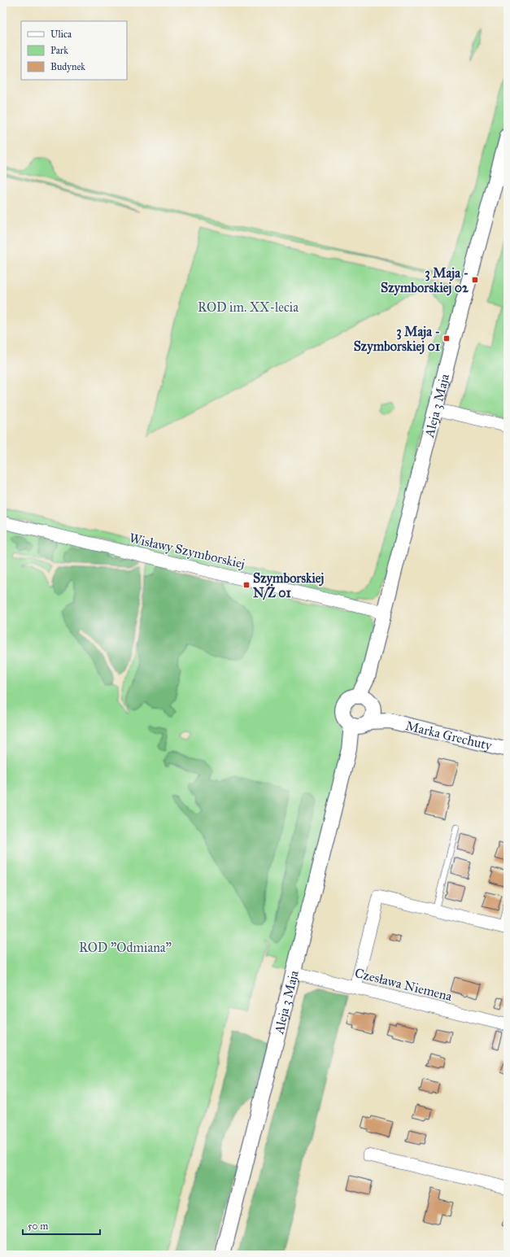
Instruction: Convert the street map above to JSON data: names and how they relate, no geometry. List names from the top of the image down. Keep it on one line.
{"streets":{"street":["Aleja 3 Maja","Wisławy Szymborskiej","Marka Grechuty","Czesława Niemena"]},"crossings":[["Aleja 3 Maja","Wisławy Szymborskiej"],["Aleja 3 Maja","Marka Grechuty"],["Aleja 3 Maja","Czesława Niemena"]],"parks":["ROD im. XX-lecia","ROD \"Odmiana\""],"places":{"transit":["3 Maja - Szymborskiej 02","3 Maja - Szymborskiej 01","Szymborskiej N/Ż 01"]},"legend":["Ulica","Park","Budynek"],"scale_bar":"50 m"}
